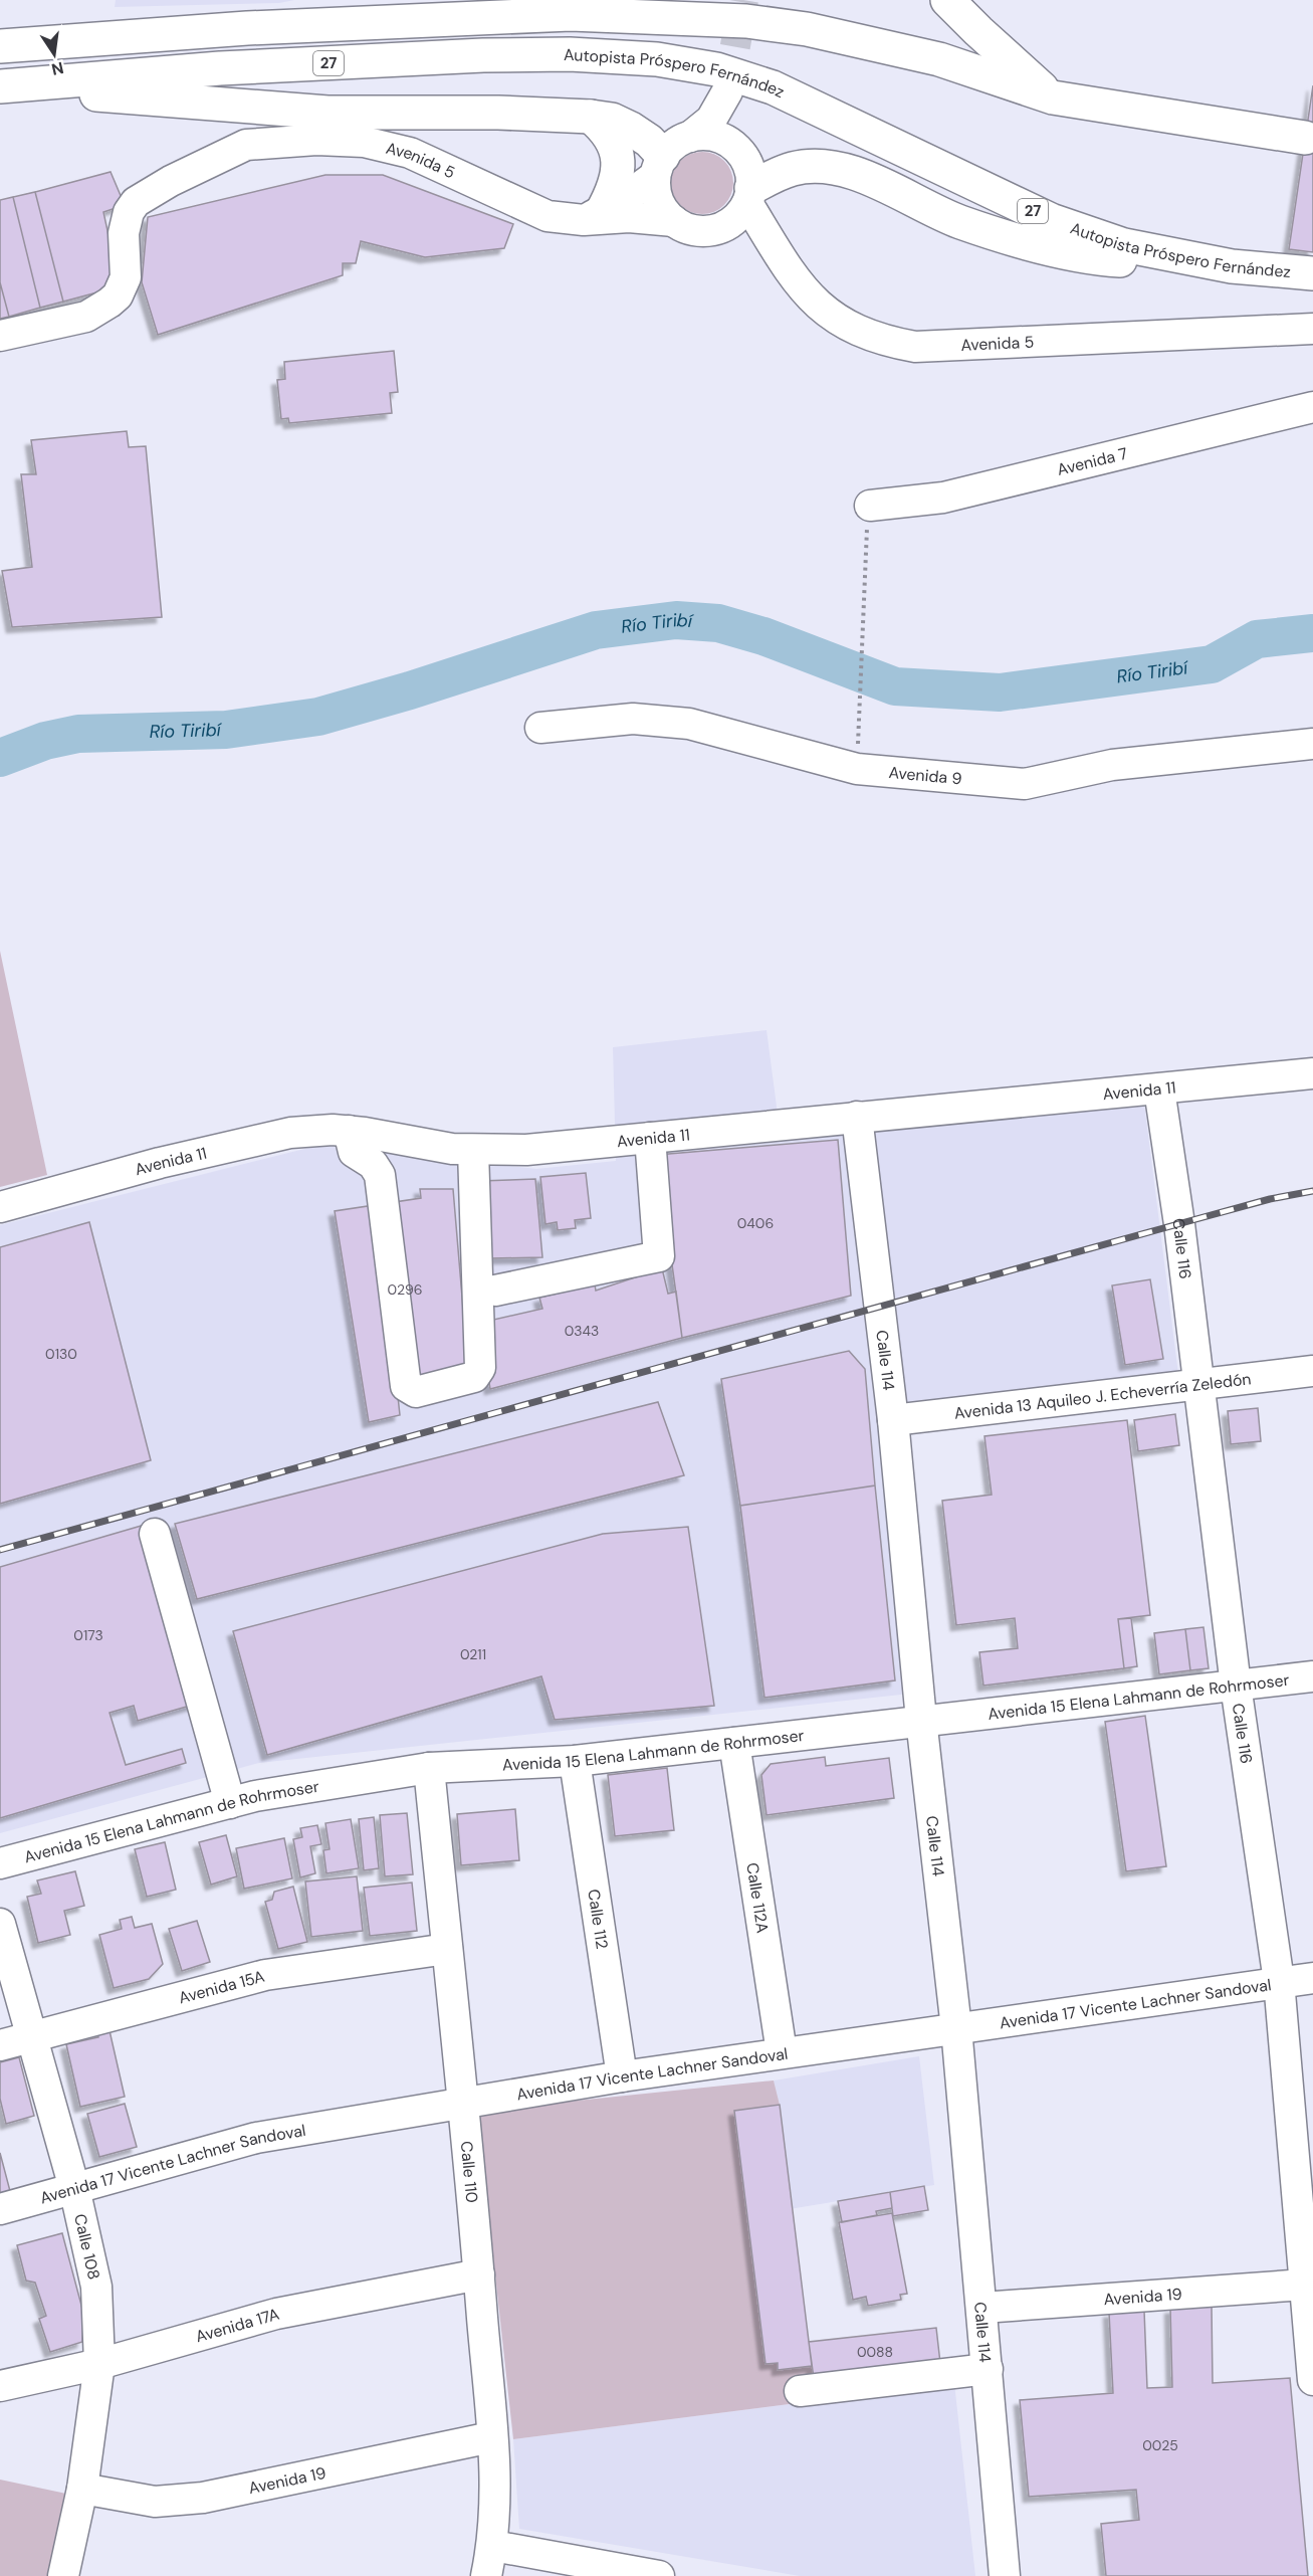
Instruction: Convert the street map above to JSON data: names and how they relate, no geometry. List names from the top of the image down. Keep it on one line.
{"streets":{"highway":["27","Autopista Próspero Fernández"],"street":["Avenida 5","Avenida 7","Avenida 9","Avenida 11","Calle 116","Calle 114","Avenida 13 Aquileo J. Echeverría Zeledón","Avenida 15 Elena Lahmann de Rohrmoser","Calle 112A","Calle 112","Avenida 15A","Avenida 17 Vicente Lachner Sandoval","Calle 110","Calle 108","Avenida 19","Avenida 17A"]},"crossings":[["Avenida 11","Calle 116"],["Avenida 11","Calle 114"],["Calle 116","Avenida 13 Aquileo J. Echeverría Zeledón"],["Calle 116","Avenida 15 Elena Lahmann de Rohrmoser"],["Calle 116","Avenida 17 Vicente Lachner Sandoval"],["Calle 116","Avenida 19"],["Calle 114","Avenida 13 Aquileo J. Echeverría Zeledón"],["Calle 114","Avenida 15 Elena Lahmann de Rohrmoser"],["Calle 114","Avenida 17 Vicente Lachner Sandoval"],["Calle 114","Avenida 19"],["Avenida 15 Elena Lahmann de Rohrmoser","Calle 112A"],["Avenida 15 Elena Lahmann de Rohrmoser","Calle 112"],["Avenida 15 Elena Lahmann de Rohrmoser","Calle 110"],["Calle 112A","Avenida 17 Vicente Lachner Sandoval"],["Calle 112","Avenida 17 Vicente Lachner Sandoval"],["Avenida 15A","Calle 110"],["Avenida 15A","Calle 108"],["Avenida 17 Vicente Lachner Sandoval","Calle 110"],["Avenida 17 Vicente Lachner Sandoval","Calle 108"],["Calle 110","Avenida 19"],["Calle 110","Avenida 17A"],["Calle 108","Avenida 19"],["Calle 108","Avenida 17A"]],"water":["Río Tiribí"],"house_numbers":["0406","0296","0343","0130","0173","0211","0088","0025"],"north":"bottom"}
